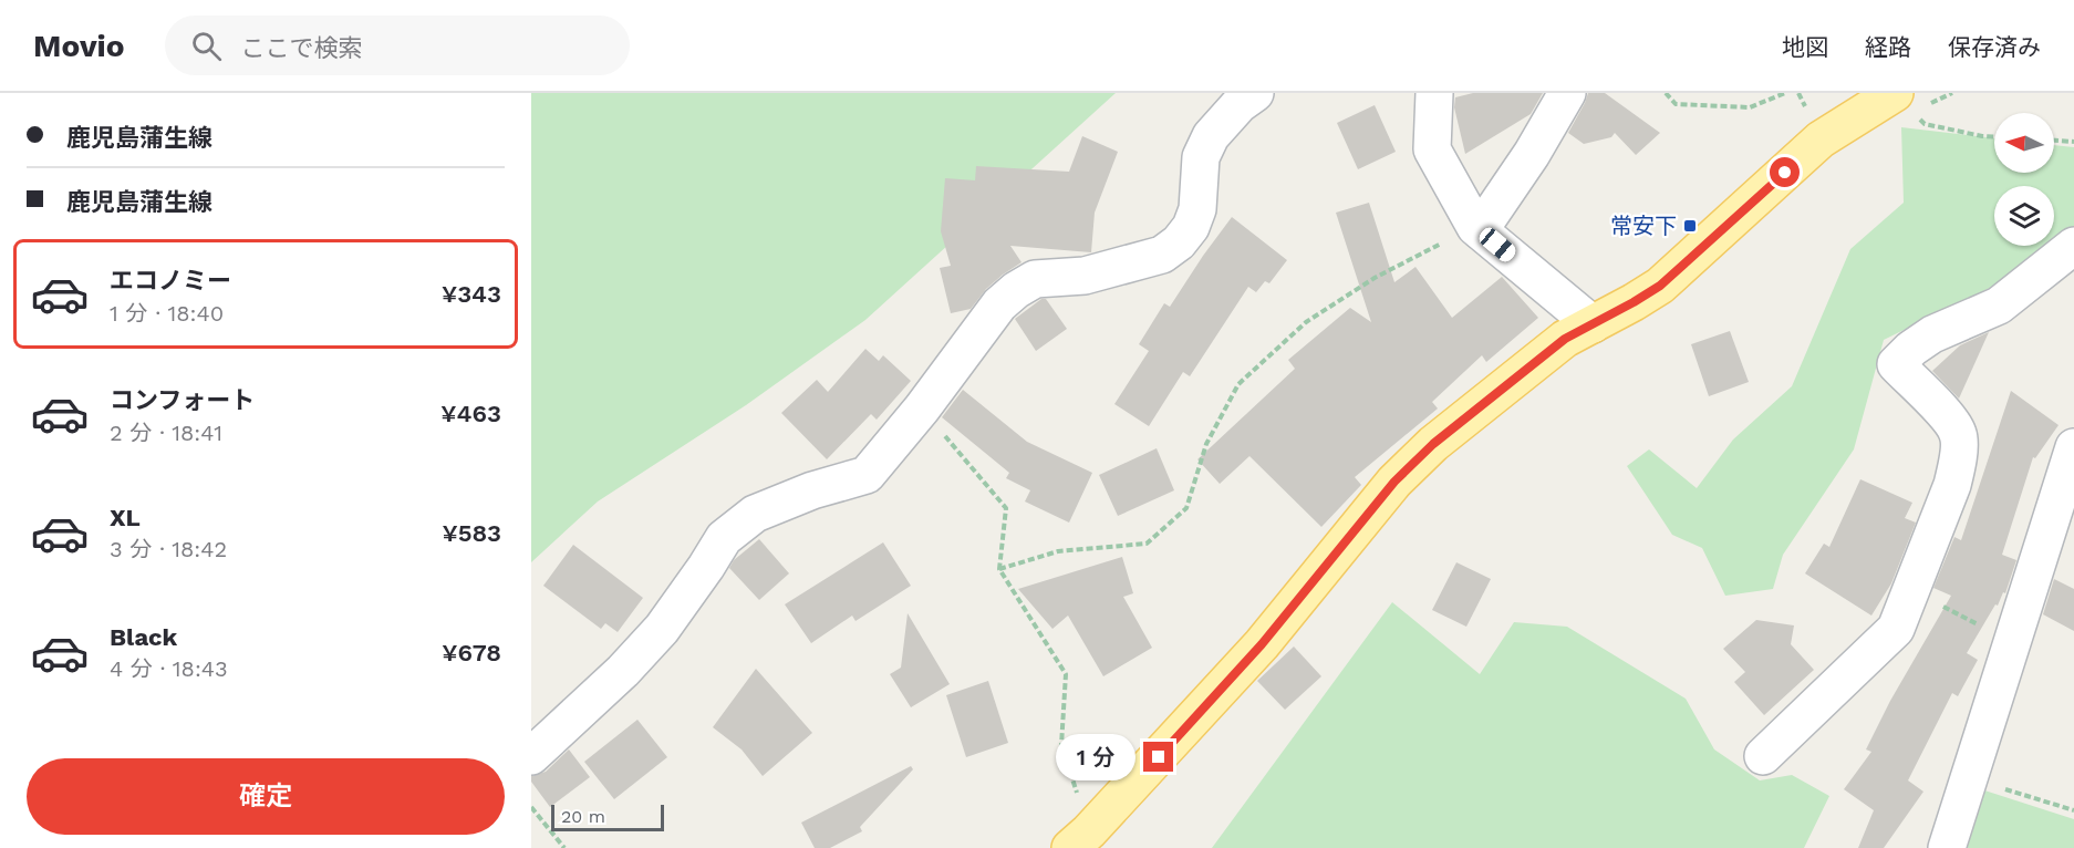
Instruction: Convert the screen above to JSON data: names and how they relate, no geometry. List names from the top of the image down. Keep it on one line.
{"places":{"transit":["常安下"]},"scale_bar":"20 m","north":"left","page":{"header":"Movio","search":"ここで検索","nav":["地図","経路","保存済み"],"banner":["鹿児島蒲生線","鹿児島蒲生線"],"list":[{"name":"エコノミー","note":"1 分 · 18:40","value":"¥343"},{"name":"コンフォート","note":"2 分 · 18:41","value":"¥463"},{"name":"XL","note":"3 分 · 18:42","value":"¥583"},{"name":"Black","note":"4 分 · 18:43","value":"¥678"}],"bubble":"1 分","buttons":"確定","scale":"20 m"}}
